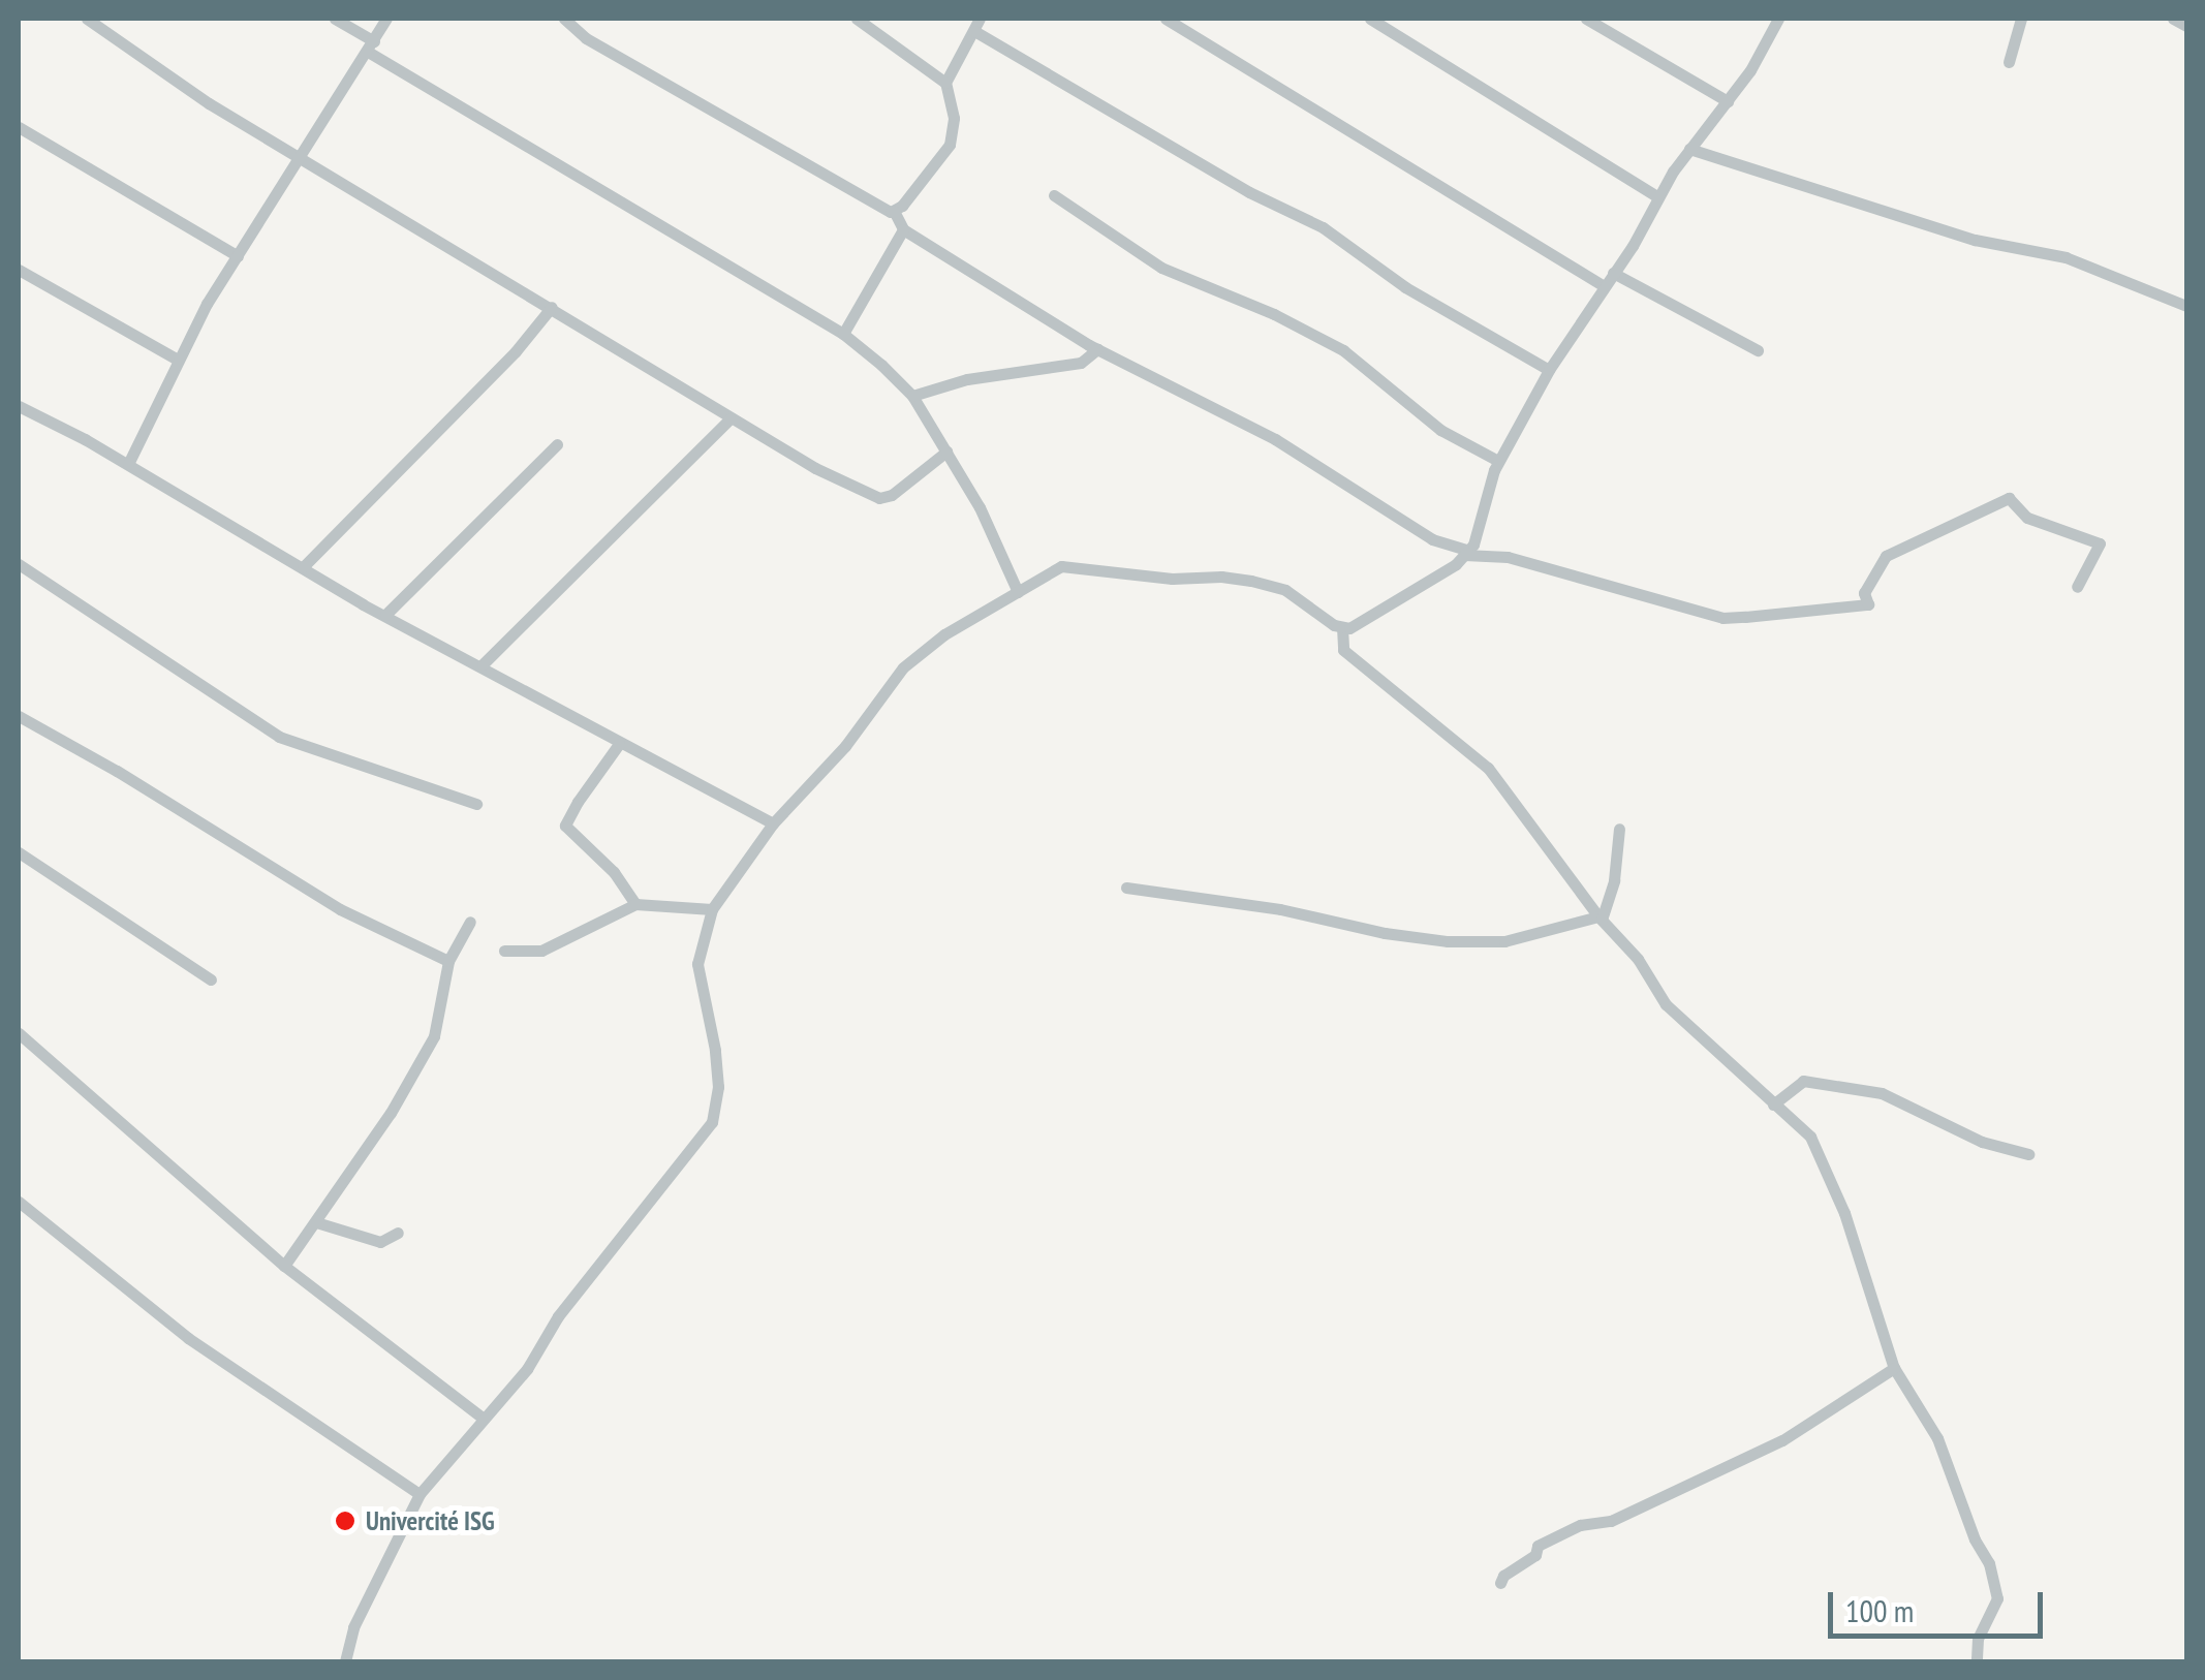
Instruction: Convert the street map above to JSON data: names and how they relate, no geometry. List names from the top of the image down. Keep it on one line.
{"places":["Univercité ISG"],"scale_bar":"100 m"}
